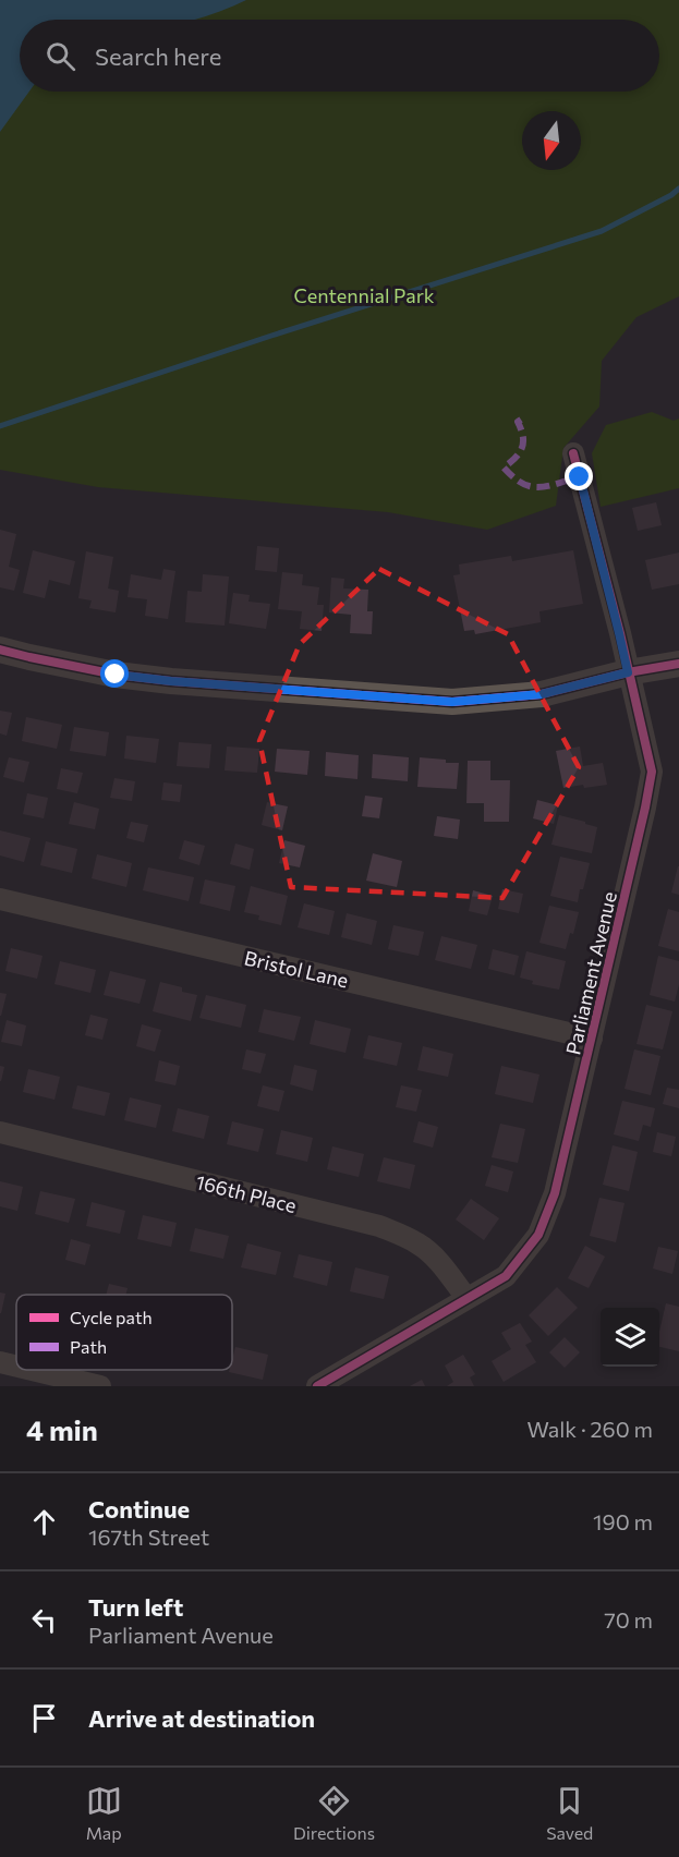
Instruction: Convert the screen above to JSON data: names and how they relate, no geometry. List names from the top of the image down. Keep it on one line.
{"streets":{"street":["Bristol Lane","Parliament Avenue","166th Place"]},"crossings":[["Bristol Lane","Parliament Avenue"],["Parliament Avenue","166th Place"]],"parks":["Centennial Park"],"legend":["Cycle path","Path"],"north":"bottom","page":{"search":"Search here","heading":["4 min","Walk · 260 m"],"list":[["Continue","167th Street","190 m"],["Turn left","Parliament Avenue","70 m"],"Arrive at destination"],"nav":["Map","Directions","Saved"]}}
